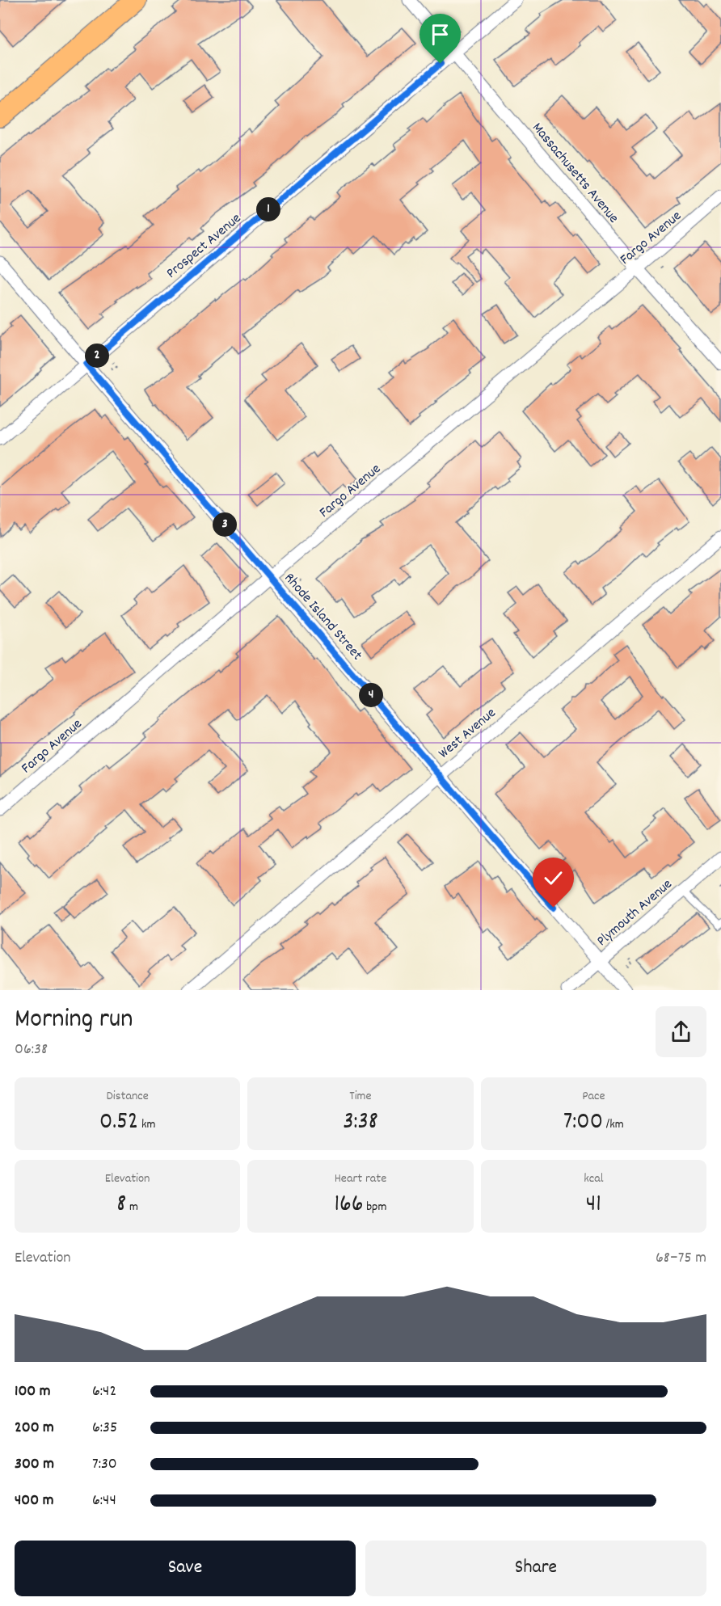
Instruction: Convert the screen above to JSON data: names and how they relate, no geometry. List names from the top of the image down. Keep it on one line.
{"streets":{"street":["Massachusetts Avenue","Fargo Avenue","Prospect Avenue","Rhode Island Street","West Avenue","Plymouth Avenue"]},"crossings":[["Massachusetts Avenue","Fargo Avenue"],["Massachusetts Avenue","Prospect Avenue"],["Fargo Avenue","Rhode Island Street"],["Prospect Avenue","Rhode Island Street"],["Rhode Island Street","West Avenue"],["Rhode Island Street","Plymouth Avenue"]],"page":{"pins":["1","2","3","4"],"heading":["Morning run","06:38"],"stats":[["Distance","0.52 km"],["Time","3:38"],["Pace","7:00 /km"],["Elevation","8 m"],["Heart rate","166 bpm"],["kcal","41"]],"chart":["Elevation","68–75 m"],"list":[{"name":"100 m","note":"6:42"},{"name":"200 m","note":"6:35"},{"name":"300 m","note":"7:30"},{"name":"400 m","note":"6:44"}],"buttons":["Save","Share"]}}
